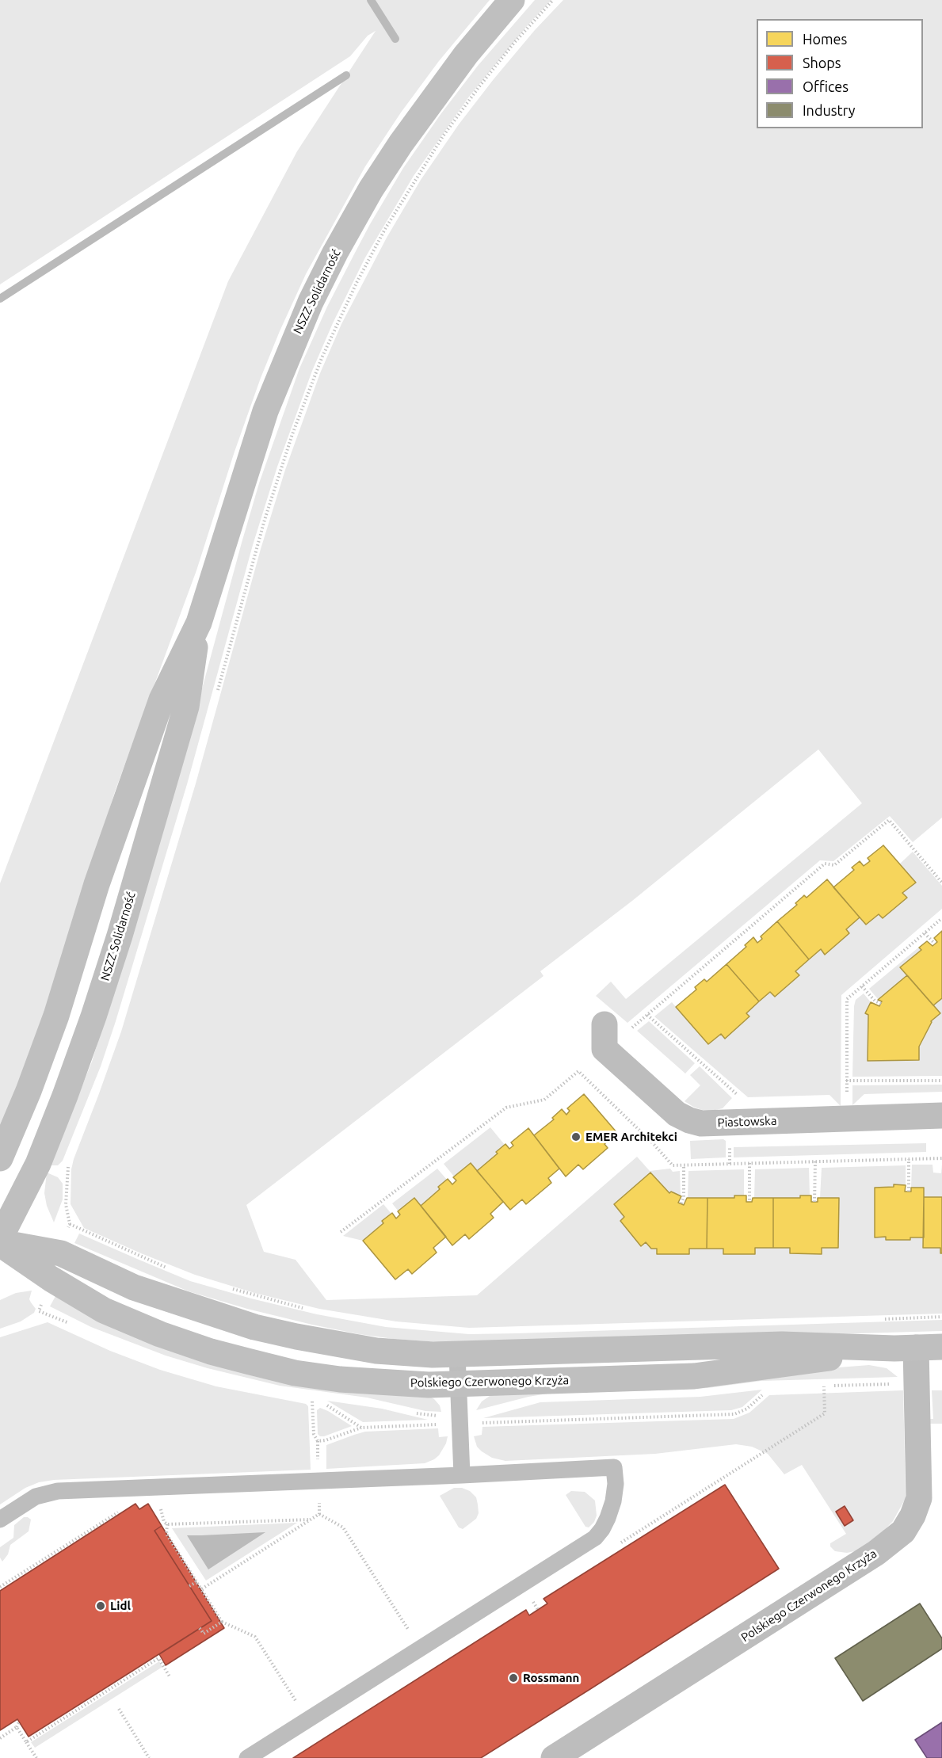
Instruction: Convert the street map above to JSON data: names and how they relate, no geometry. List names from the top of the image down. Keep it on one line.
{"streets":{"main road":["NSZZ Solidarność","Polskiego Czerwonego Krzyża"],"street":["Piastowska"]},"places":["EMER Architekci","Lidl","Rossmann"],"legend":["Homes","Shops","Offices","Industry"]}
